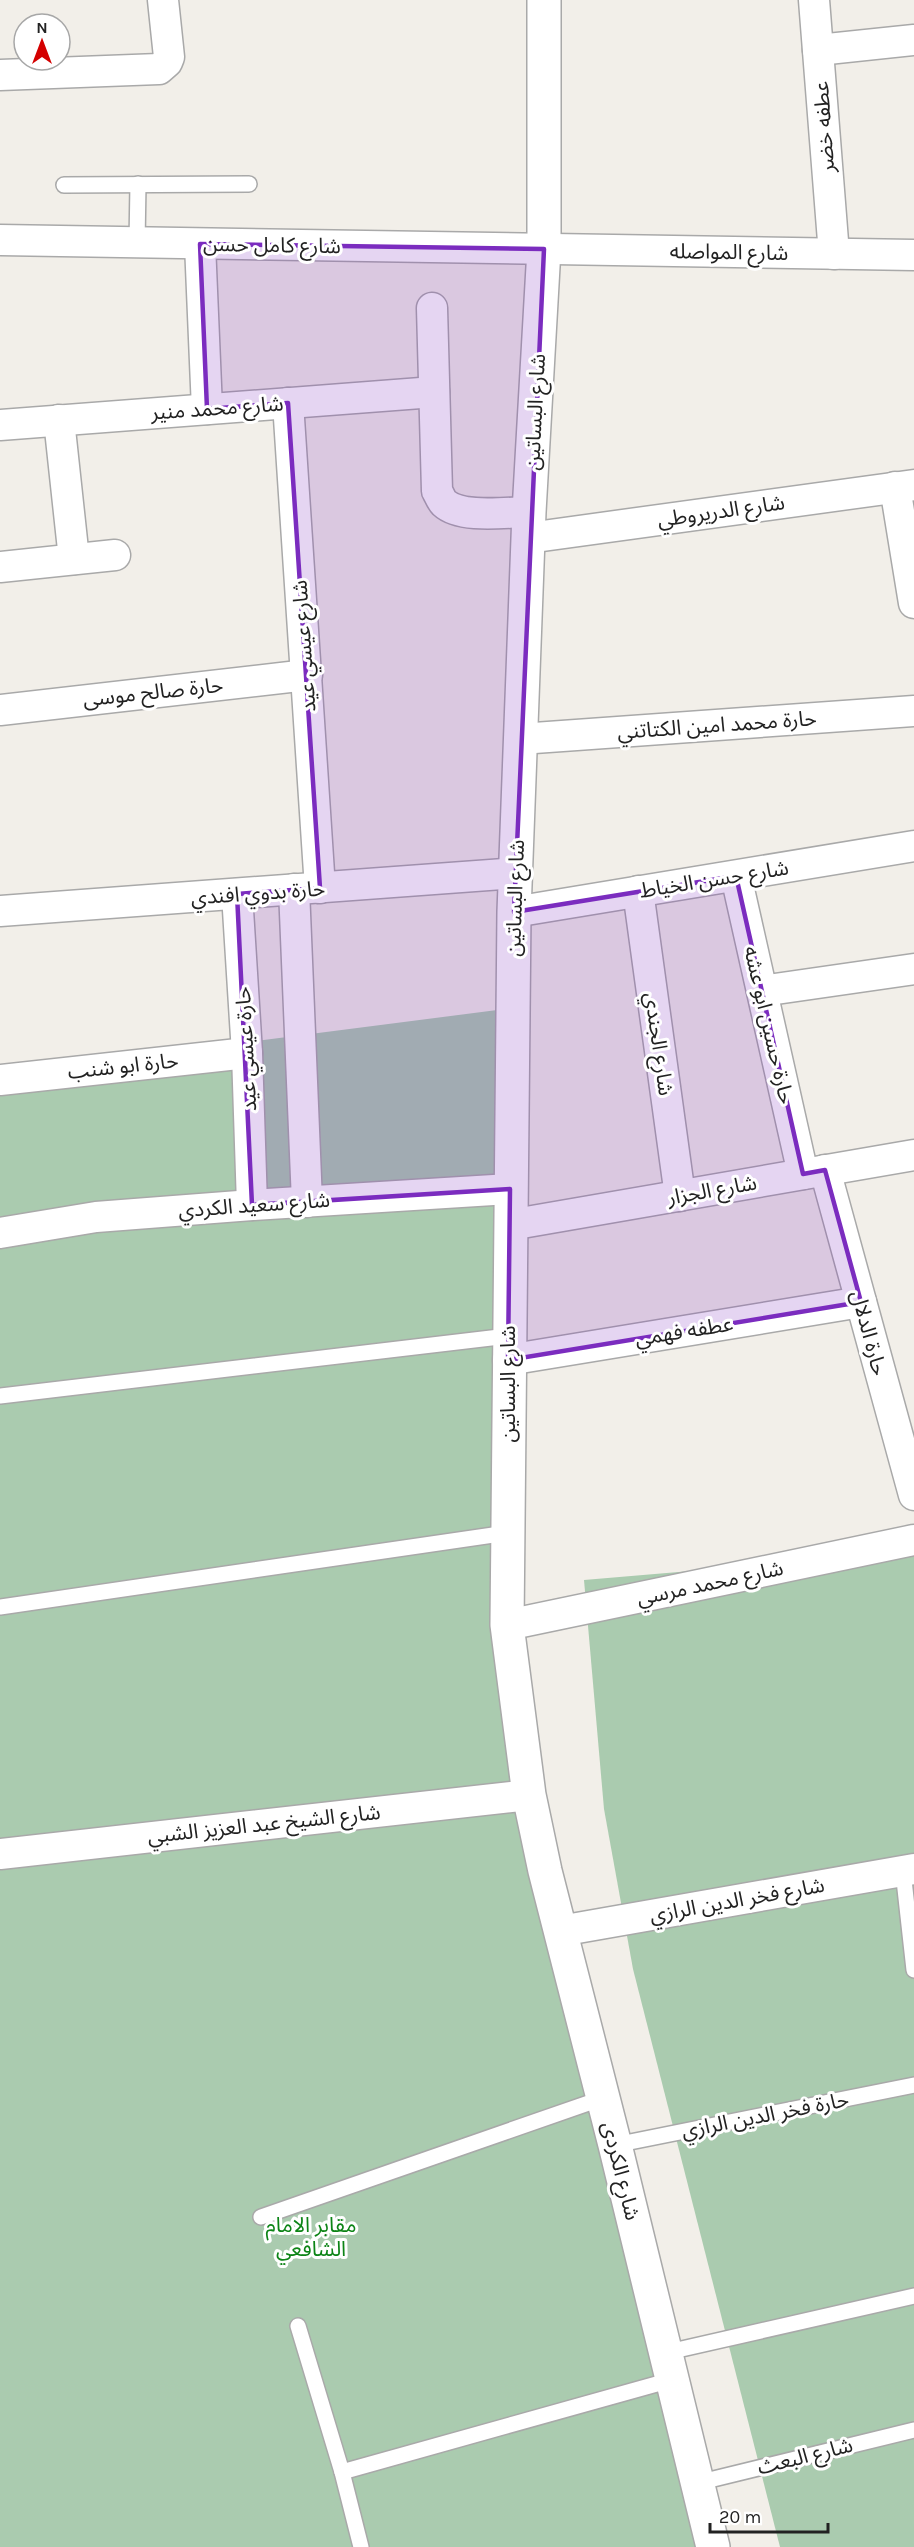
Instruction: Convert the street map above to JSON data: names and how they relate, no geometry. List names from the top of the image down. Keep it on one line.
{"streets":{"street":["عطفه خضر","شارع كامل حسن","شارع المواصله","شارع محمد منير","شارع البساتين","شارع الدريروطي","شارع عيسي عيد","حارة صالح موسى","حارة محمد امين الكتاتني","شارع حسن الخياط","حارة بدوي افندي","حارة حسين ابو عشه","شارع الجندي","حارة عيسي عيد","حارة ابو شنب","شارع الجزار","شارع سعيد الكردي","عطفه فهمي","حارة الدلال","شارع محمد مرسي","شارع الشيخ عبد العزيز الشبي","شارع فخر الدين الرازي","شارع الكردى"],"lane":["حارة فخر الدين الرازي","شارع البعث"]},"crossings":[["عطفه خضر","شارع المواصله"],["شارع كامل حسن","شارع المواصله"],["شارع كامل حسن","شارع البساتين"],["شارع المواصله","شارع البساتين"],["شارع محمد منير","شارع الدريروطي"],["شارع محمد منير","شارع عيسي عيد"],["شارع البساتين","شارع الدريروطي"],["شارع البساتين","حارة محمد امين الكتاتني"],["شارع البساتين","شارع حسن الخياط"],["شارع البساتين","حارة بدوي افندي"],["شارع البساتين","شارع الجزار"],["شارع البساتين","شارع سعيد الكردي"],["شارع البساتين","عطفه فهمي"],["شارع البساتين","شارع محمد مرسي"],["شارع البساتين","شارع الشيخ عبد العزيز الشبي"],["شارع البساتين","شارع الكردى"],["شارع عيسي عيد","حارة صالح موسى"],["شارع عيسي عيد","حارة بدوي افندي"],["شارع عيسي عيد","شارع سعيد الكردي"],["شارع حسن الخياط","حارة حسين ابو عشه"],["شارع حسن الخياط","شارع الجندي"],["حارة بدوي افندي","حارة عيسي عيد"],["حارة حسين ابو عشه","شارع الجزار"],["حارة حسين ابو عشه","حارة الدلال"],["شارع الجندي","شارع الجزار"],["حارة عيسي عيد","حارة ابو شنب"],["حارة عيسي عيد","شارع سعيد الكردي"],["شارع الجزار","حارة الدلال"],["عطفه فهمي","حارة الدلال"],["شارع الشيخ عبد العزيز الشبي","شارع الكردى"],["شارع فخر الدين الرازي","شارع الكردى"],["حارة فخر الدين الرازي","شارع الكردى"],["شارع الكردى","شارع البعث"]],"parks":["مقابر الامام الشافعي"],"scale_bar":"20 m","north":"top"}
